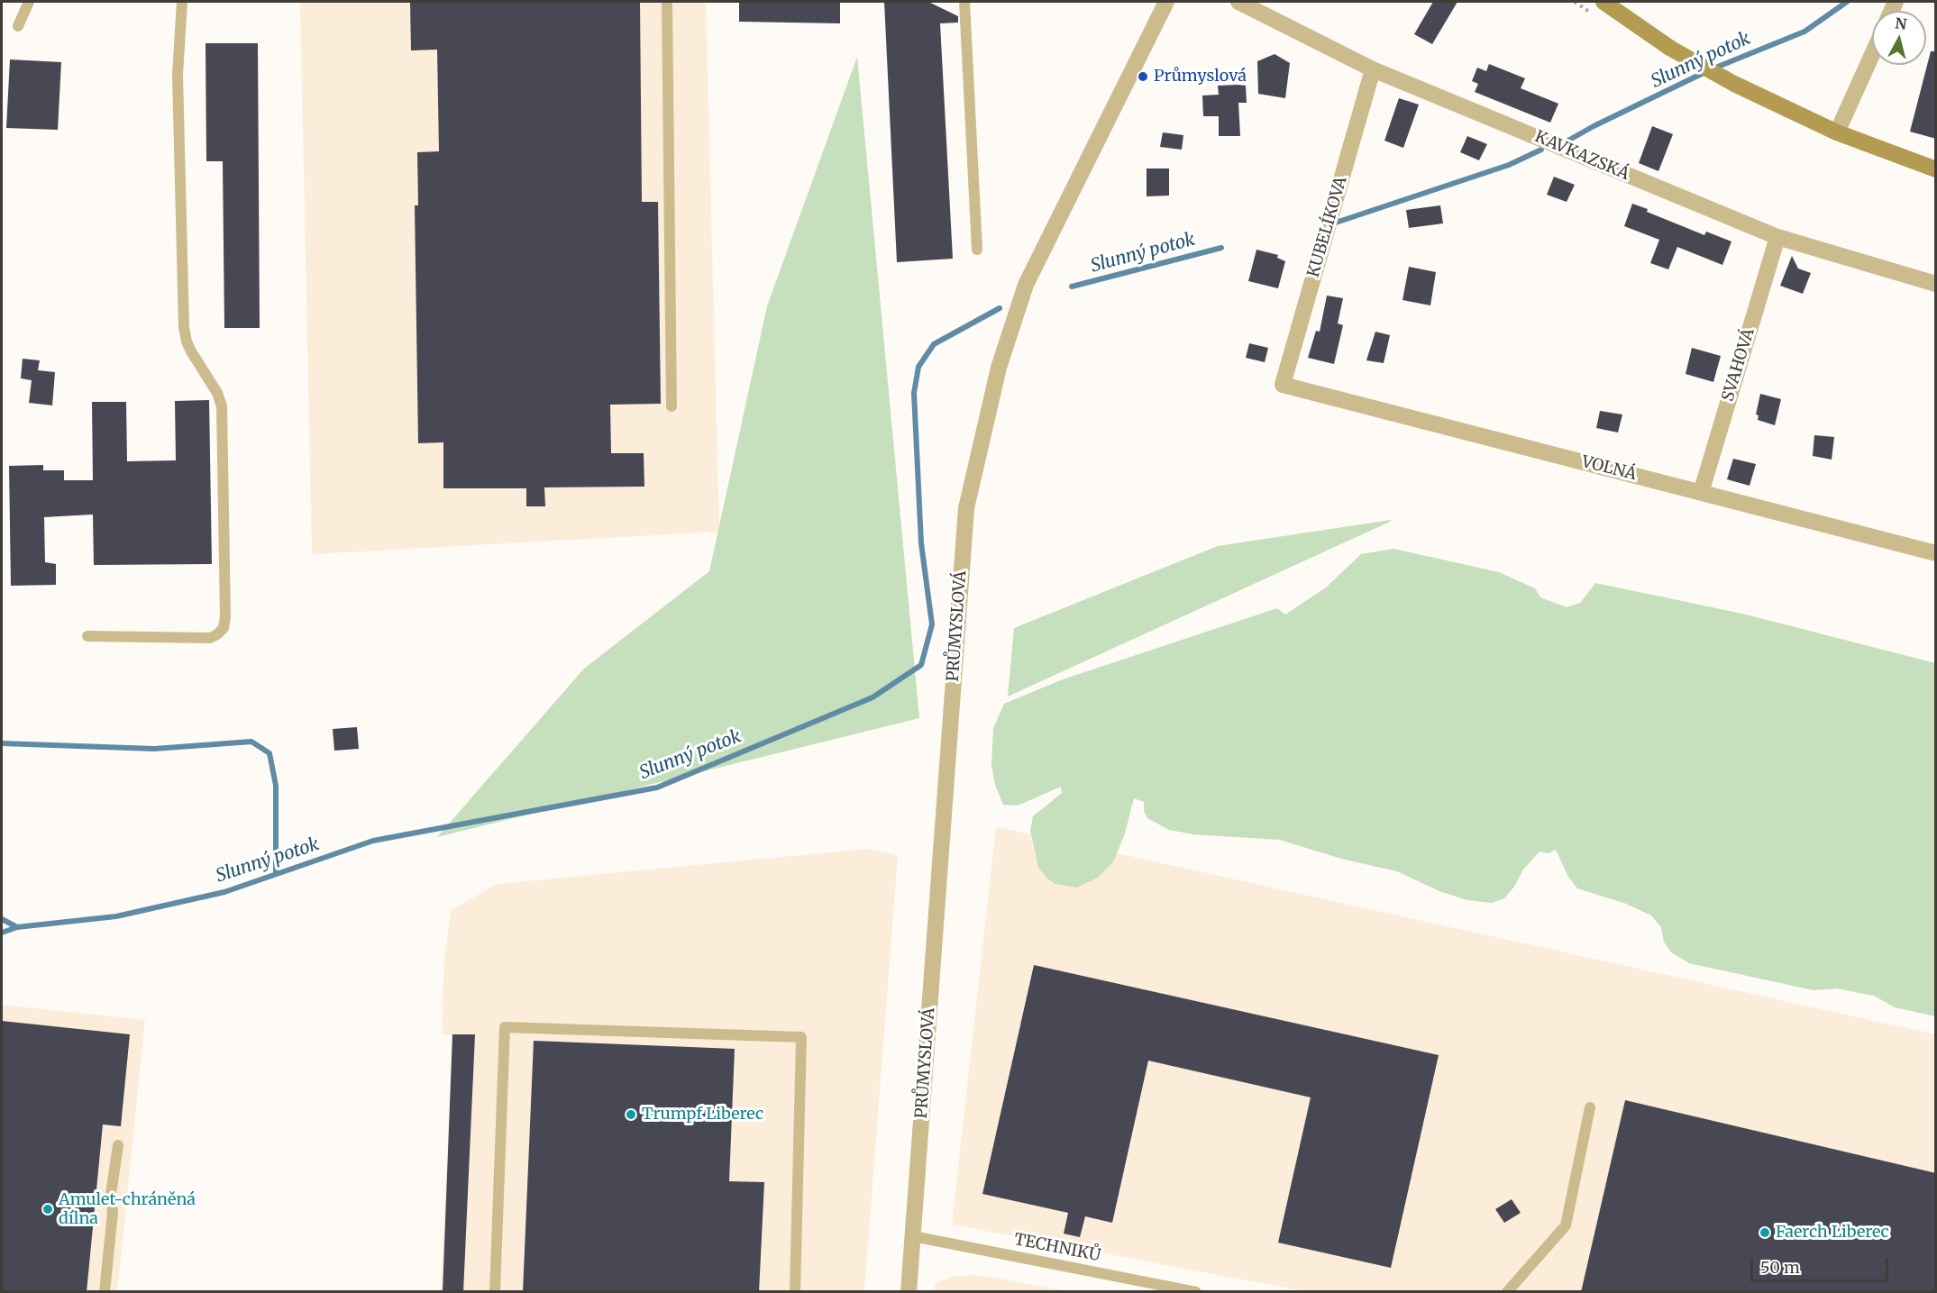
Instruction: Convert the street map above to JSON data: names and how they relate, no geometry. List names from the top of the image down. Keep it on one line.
{"streets":{"street":["KAVKAZSKÁ","KUBELÍKOVA","SVAHOVÁ","VOLNÁ","PRŮMYSLOVÁ"],"lane":["TECHNIKŮ"]},"crossings":[["KAVKAZSKÁ","KUBELÍKOVA"],["KAVKAZSKÁ","SVAHOVÁ"],["KUBELÍKOVA","VOLNÁ"],["SVAHOVÁ","VOLNÁ"],["PRŮMYSLOVÁ","TECHNIKŮ"]],"water":["Slunný potok"],"places":["Průmyslová","Trumpf Liberec","Amulet-chráněná dílna","Faerch Liberec"],"scale_bar":"50 m","north":"top"}
